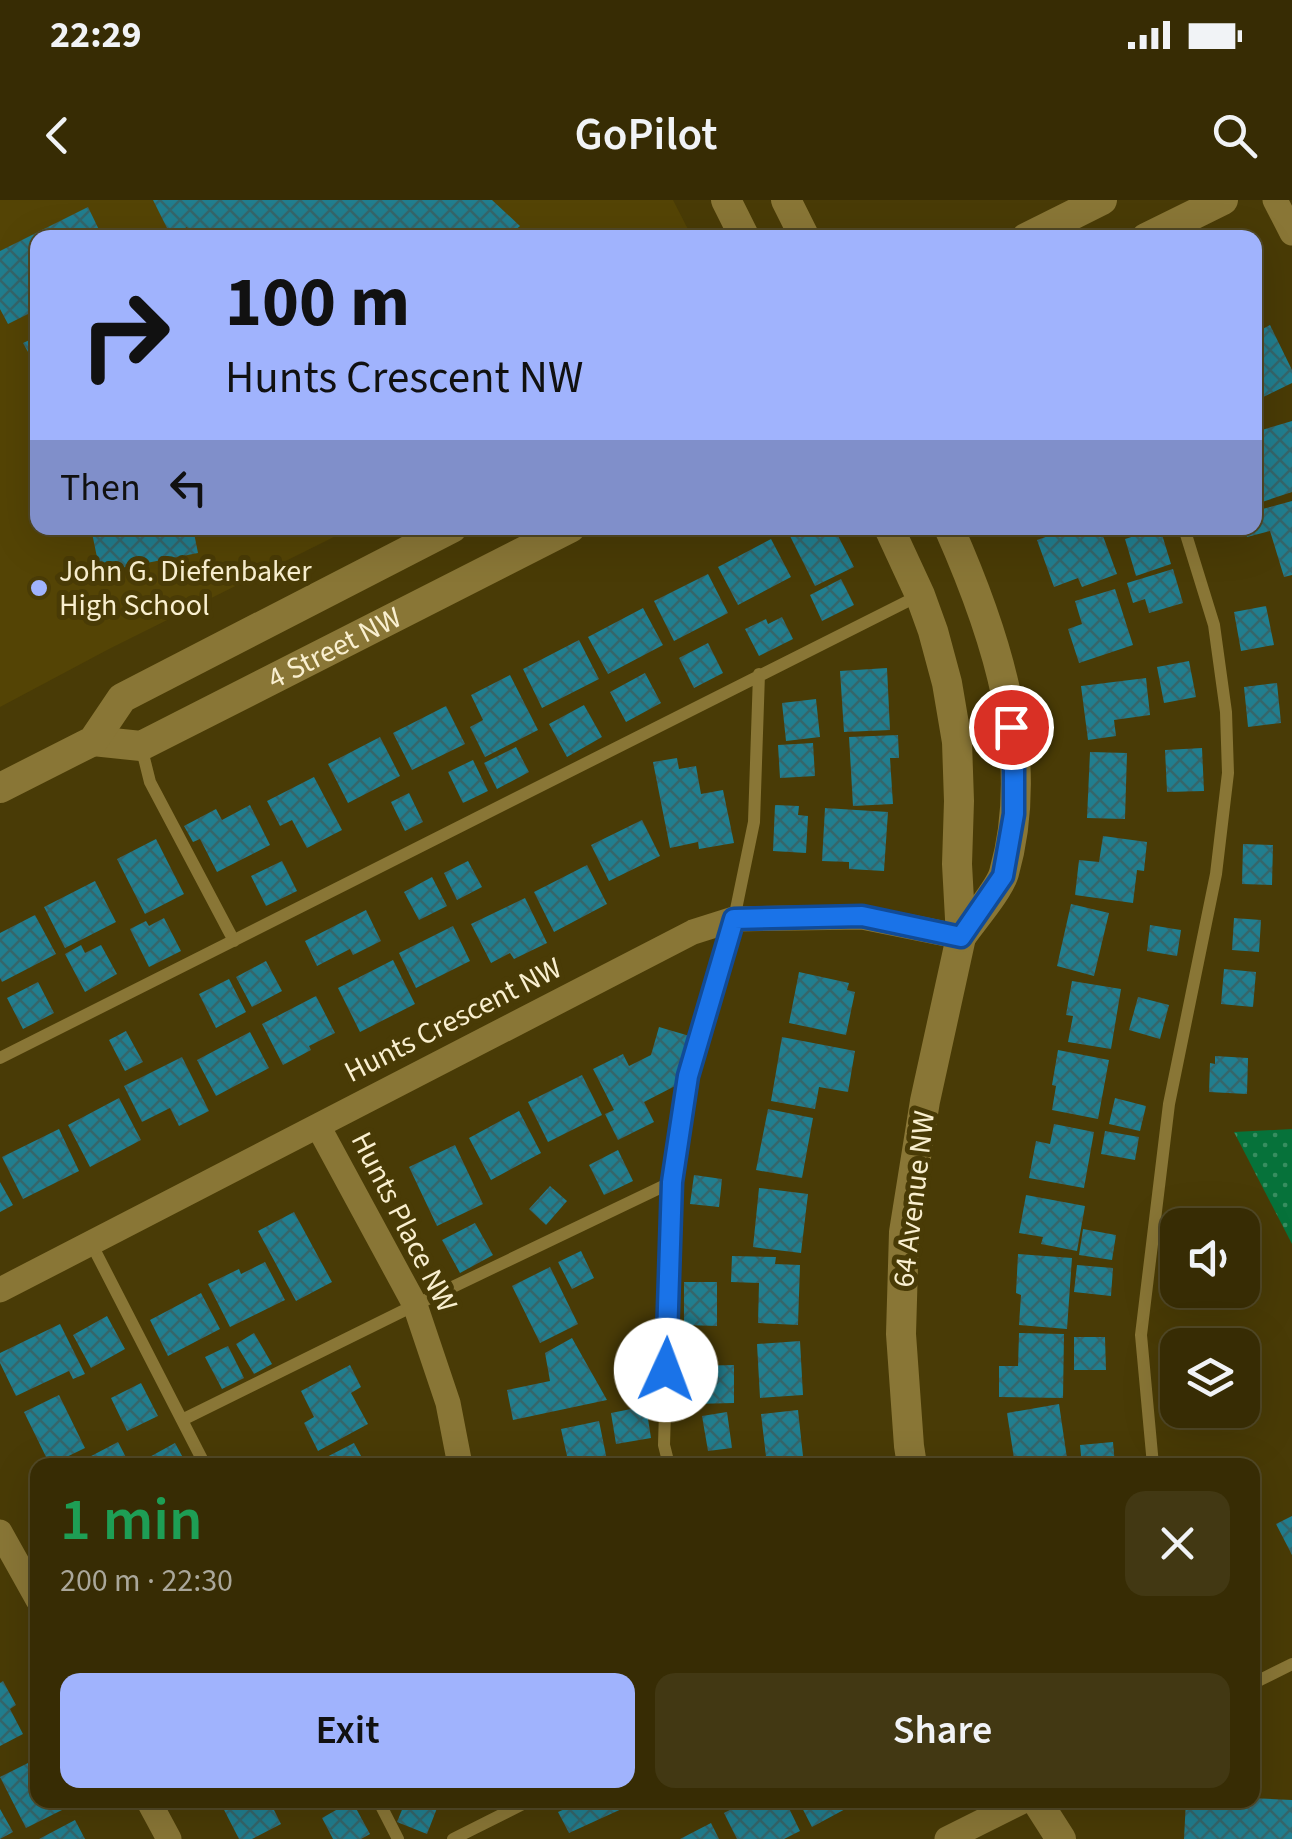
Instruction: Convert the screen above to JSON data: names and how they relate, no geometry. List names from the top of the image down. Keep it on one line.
{"streets":{"main road":["4 Street NW","64 Avenue NW"],"street":["Hunts Crescent NW","Hunts Place NW"]},"crossings":[["Hunts Crescent NW","64 Avenue NW"],["Hunts Crescent NW","Hunts Place NW"]],"places":["John G. Diefenbaker High School"],"page":{"status":"22:29","header":"GoPilot","turn":["100 m","Hunts Crescent NW"],"then":"Then","heading":["1 min","200 m · 22:30"],"buttons":["Exit","Share"]}}
